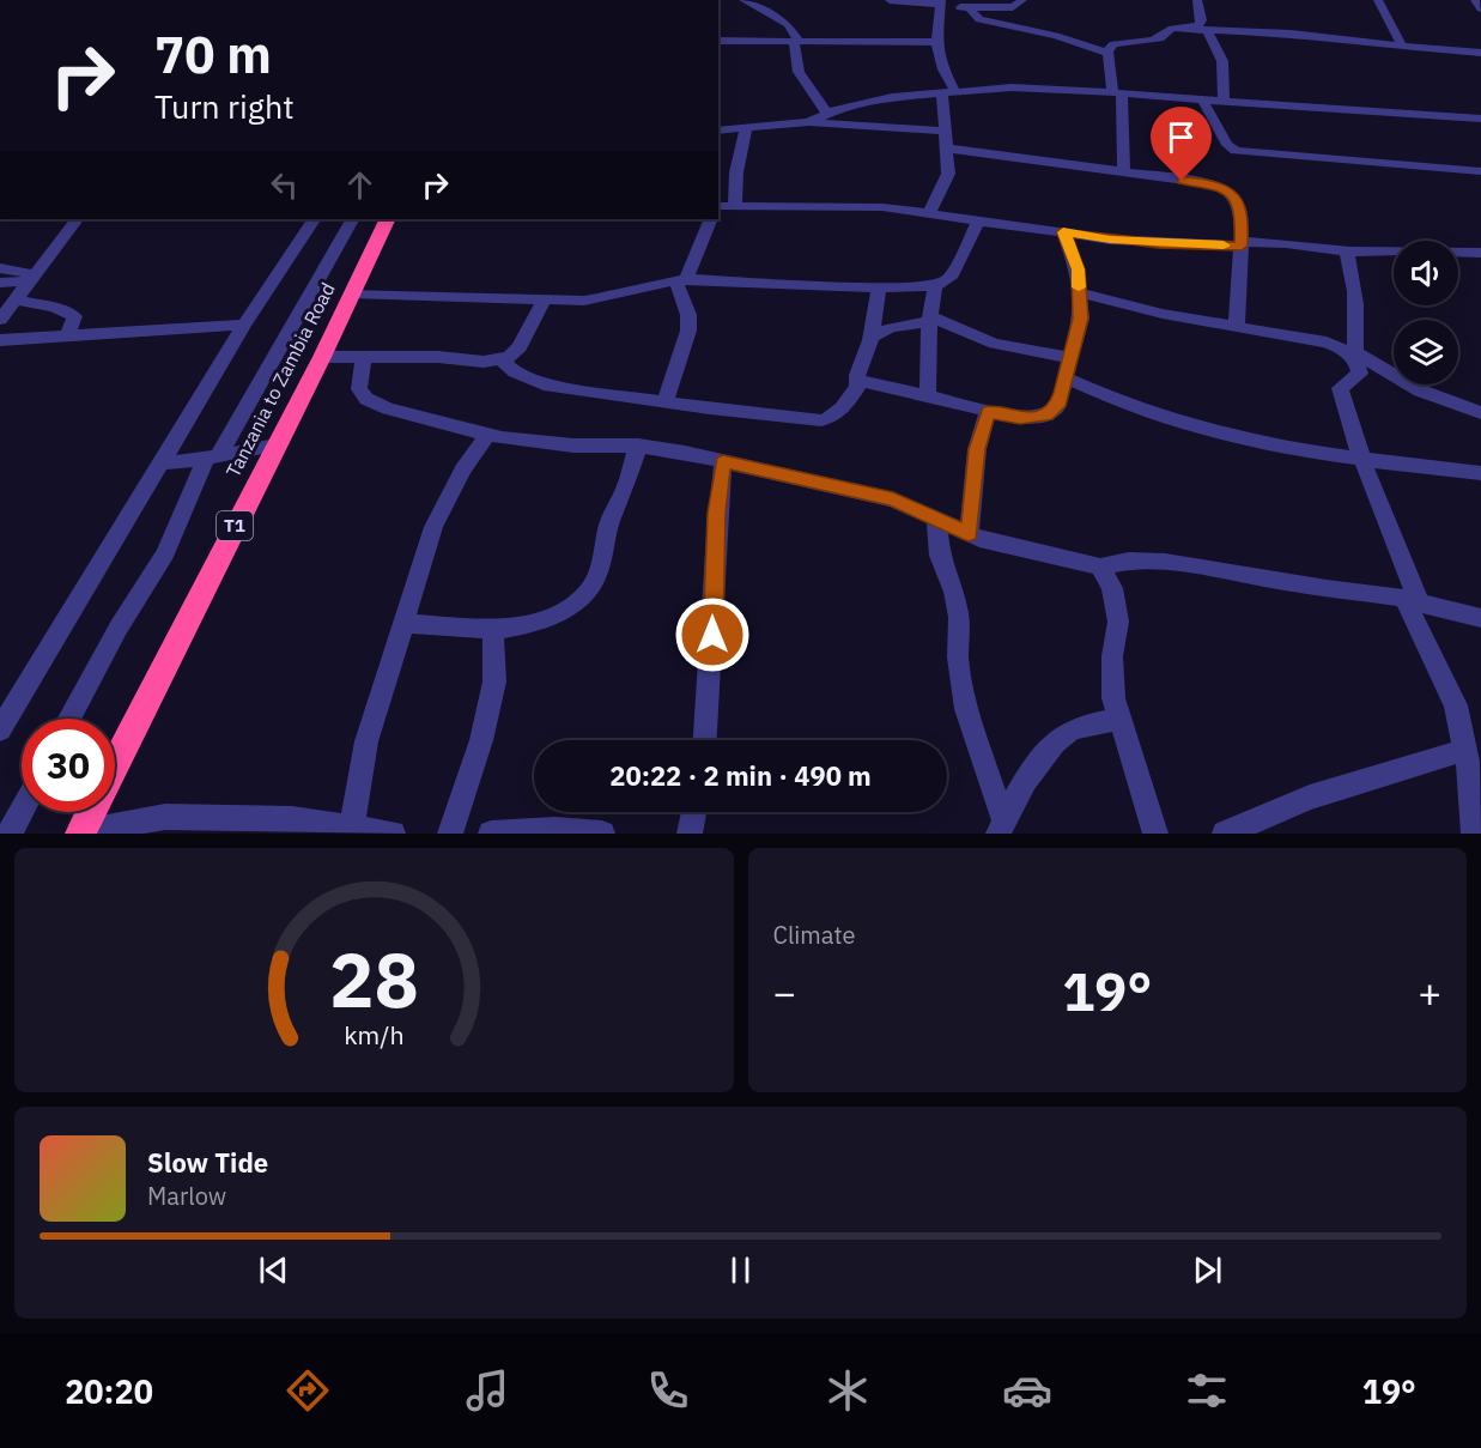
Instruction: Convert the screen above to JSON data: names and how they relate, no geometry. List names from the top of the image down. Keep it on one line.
{"streets":{"highway":["Tanzania to Zambia Road","T1"]},"page":{"turn":["70 m","Turn right"],"limit":"30","trip":"20:22 · 2 min · 490 m","tile":"Climate","heat":["−","19°","+"],"song":["Slow Tide","Marlow"],"tabs":["20:20","19°"],"gauge":["28","km/h"]}}
